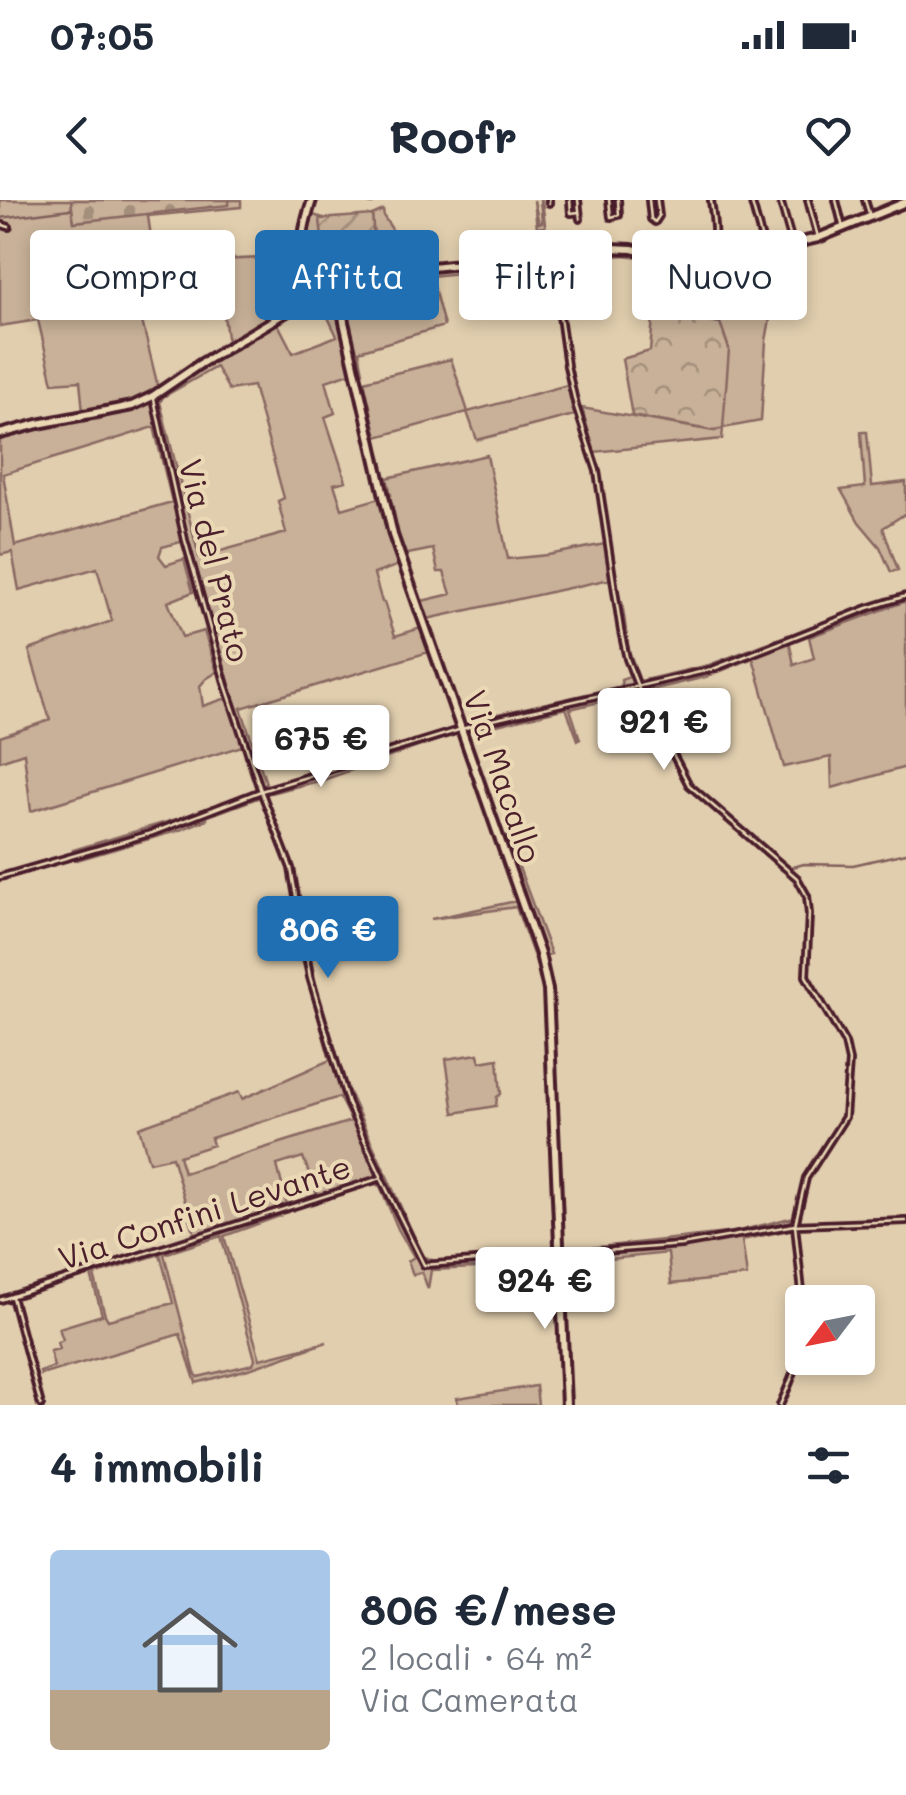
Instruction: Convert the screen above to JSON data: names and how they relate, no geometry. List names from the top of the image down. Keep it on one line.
{"streets":{"street":["Via del Prato","Via Macallo","Via Confini Levante"]},"crossings":[["Via del Prato","Via Confini Levante"],["Via Macallo","Via Confini Levante"]],"north":"bottom left","page":{"status":"07:05","header":"Roofr","chip":["Compra","Affitta","Filtri","Nuovo"],"price":["921 €","675 €","806 €","924 €"],"heading":"4 immobili","list":[{"name":"806 €/mese","note":"2 locali · 64 m² · Via Camerata"}]}}
